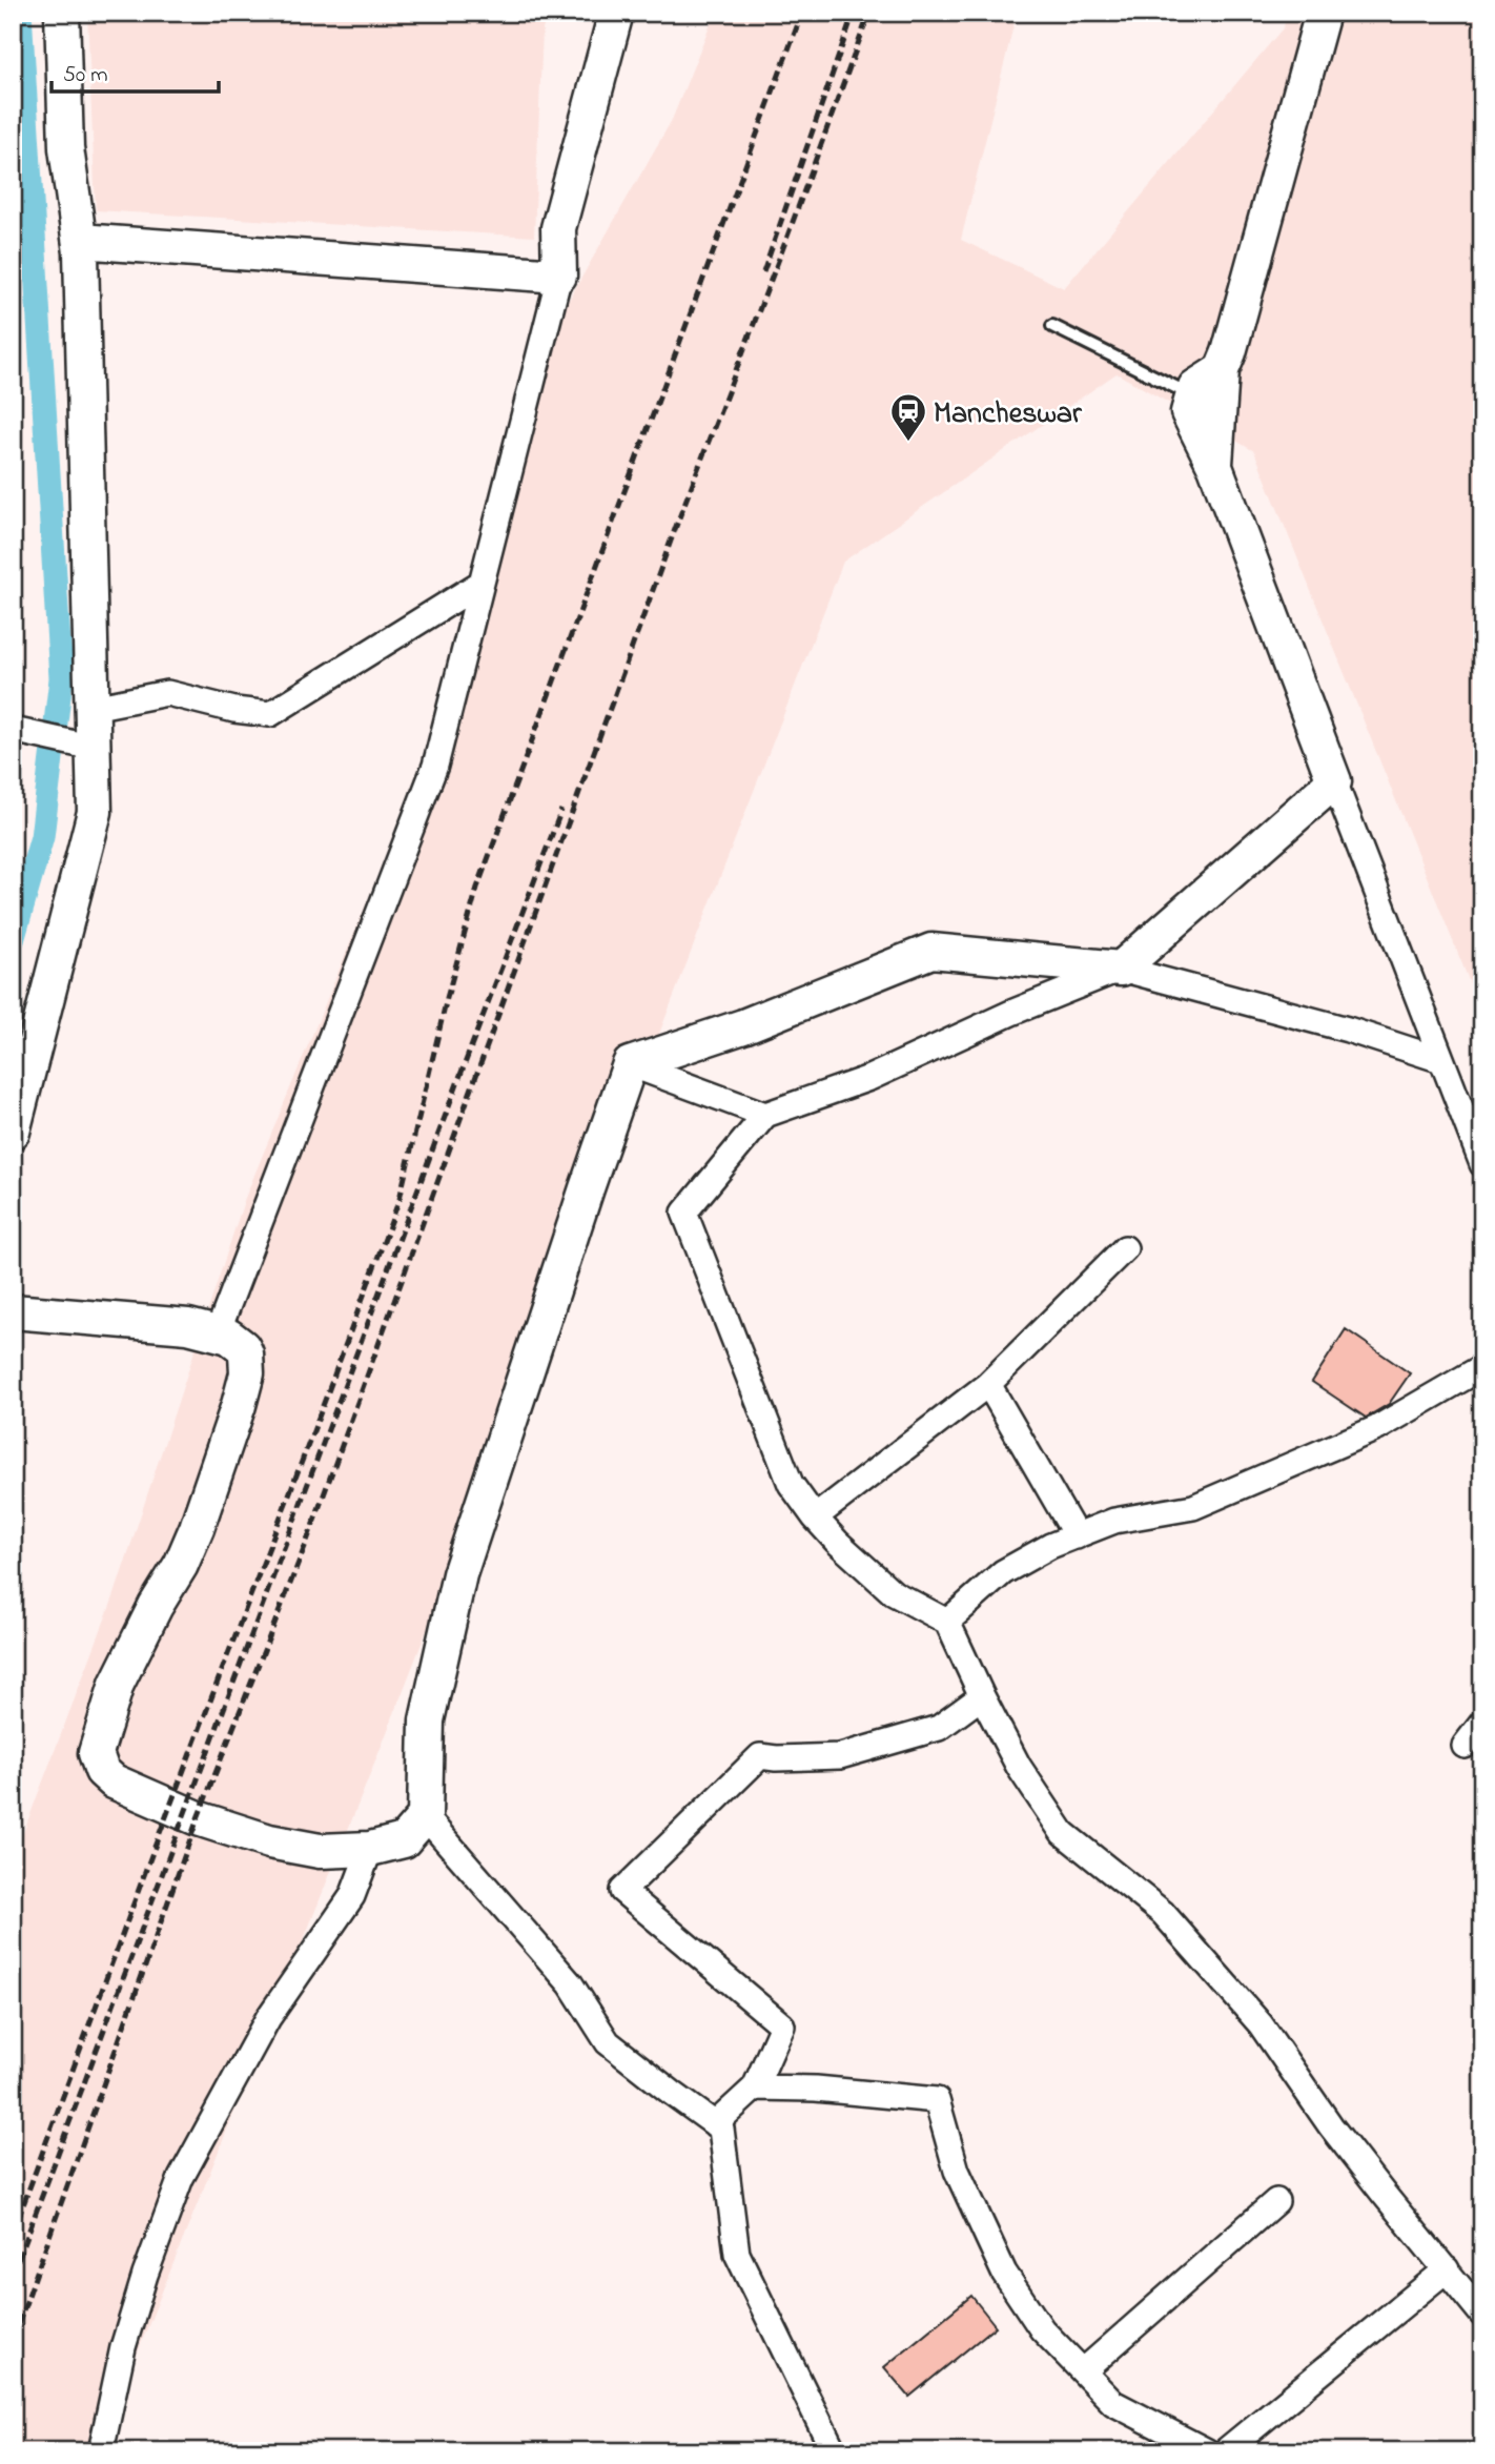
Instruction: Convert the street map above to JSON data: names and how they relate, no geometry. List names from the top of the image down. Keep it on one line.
{"places":{"station":["Mancheswar"]},"scale_bar":"50 m"}
